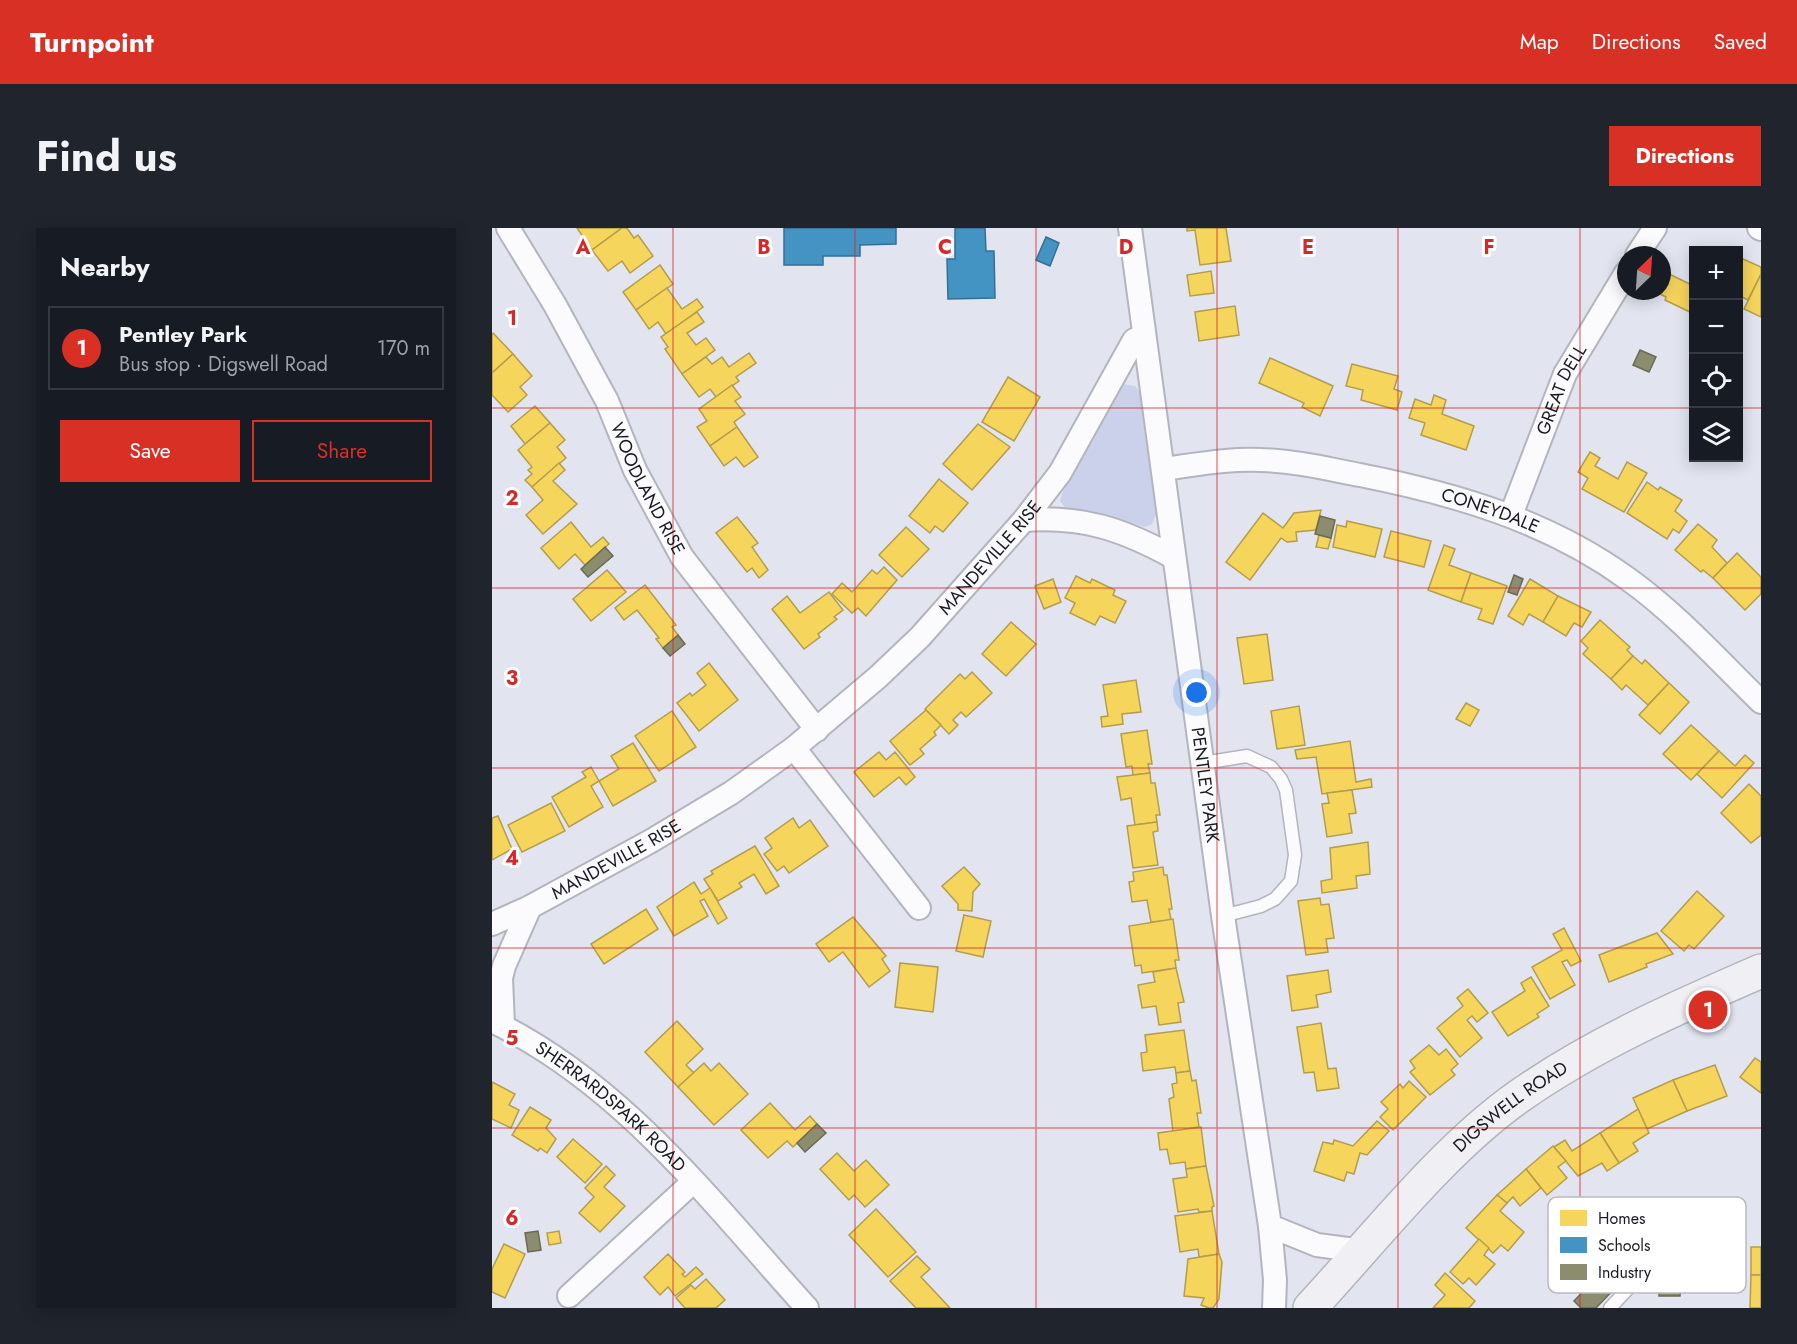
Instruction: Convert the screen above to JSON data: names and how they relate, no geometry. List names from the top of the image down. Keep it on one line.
{"streets":{"street":["GREAT DELL","WOODLAND RISE","CONEYDALE","MANDEVILLE RISE","PENTLEY PARK","DIGSWELL ROAD","SHERRARDSPARK ROAD"]},"crossings":[["GREAT DELL","CONEYDALE"],["WOODLAND RISE","MANDEVILLE RISE"],["CONEYDALE","PENTLEY PARK"],["MANDEVILLE RISE","PENTLEY PARK"]],"legend":["Homes","Schools","Industry"],"north":"top right","page":{"header":"Turnpoint","nav":["Map","Directions","Saved"],"title":"Find us","buttons":["Directions",["Save","Share"]],"heading":"Nearby","map_buttons":["+","−"],"list":[{"mark":"1","name":"Pentley Park","note":"Bus stop · Digswell Road","value":"170 m"}],"pins":"1"},"grid":{"columns":["A","B","C","D","E","F"],"rows":["1","2","3","4","5","6"]}}
